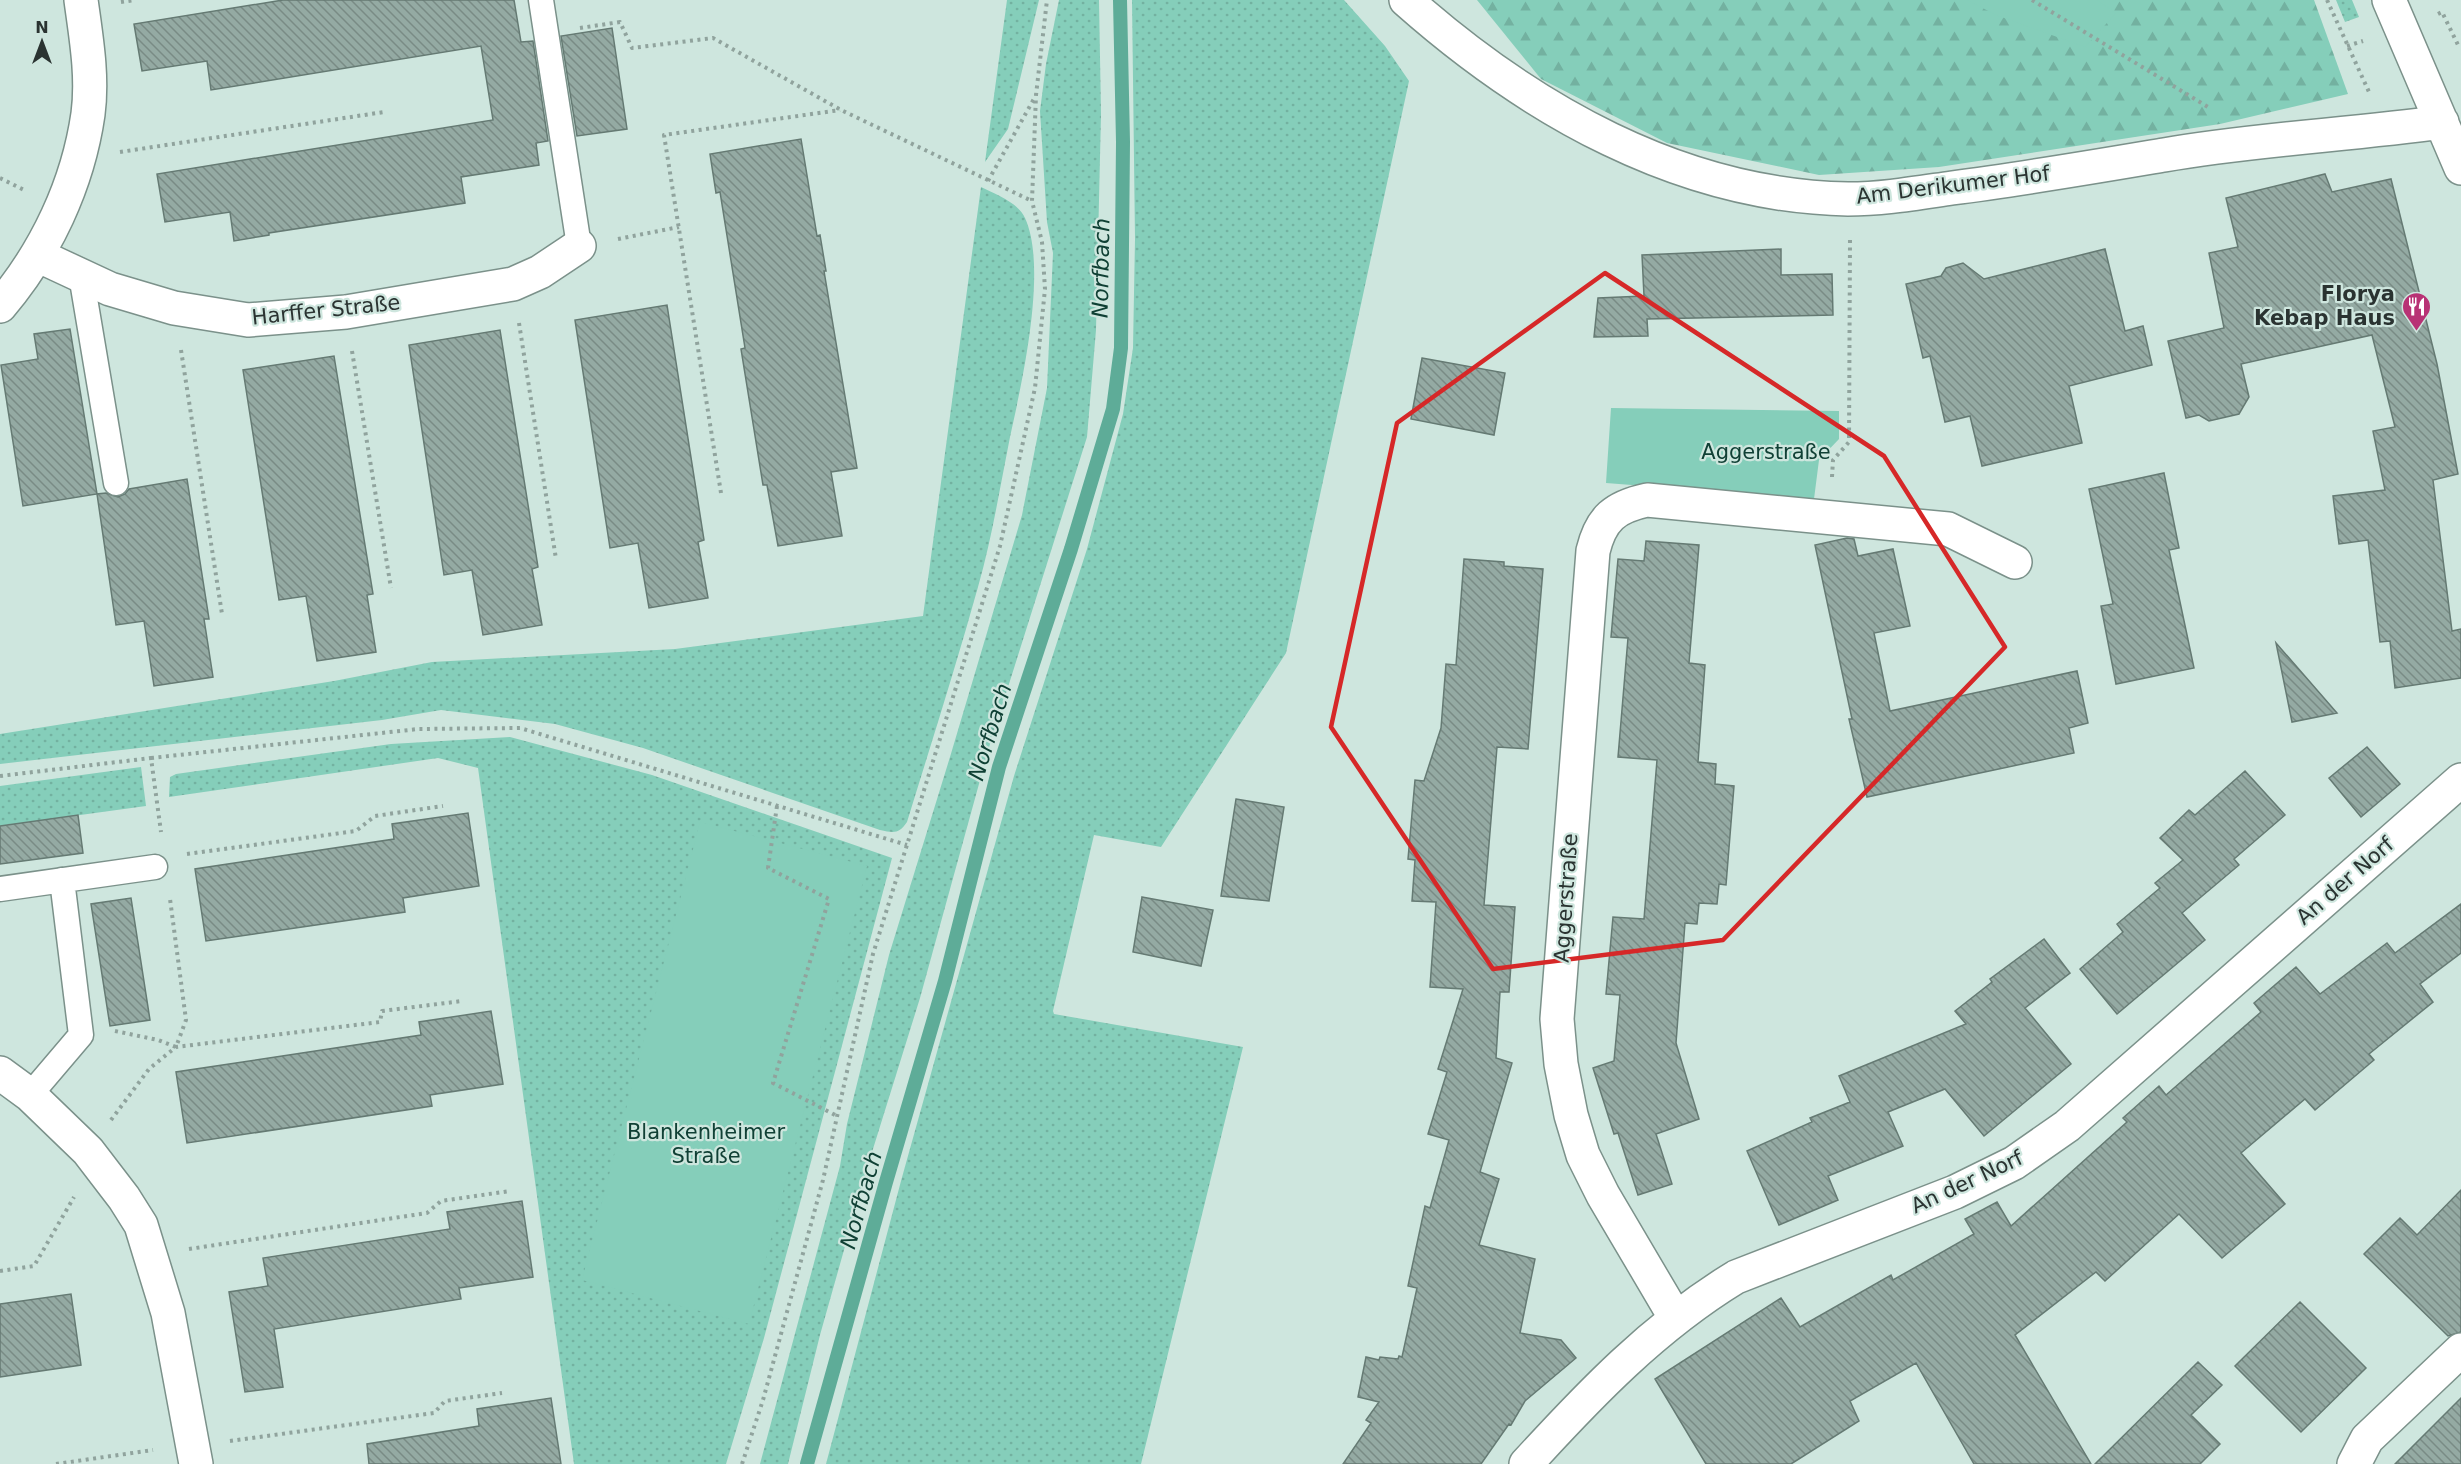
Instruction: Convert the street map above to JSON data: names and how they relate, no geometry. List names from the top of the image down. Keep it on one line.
{"streets":{"street":["Am Derikumer Hof","Harffer Straße","An der Norf","Aggerstraße"]},"crossings":[["An der Norf","Aggerstraße"]],"water":["Norfbach"],"parks":["Aggerstraße","Blankenheimer Straße"],"places":{"restaurant":["Florya Kebap Haus"]},"north":"top"}
